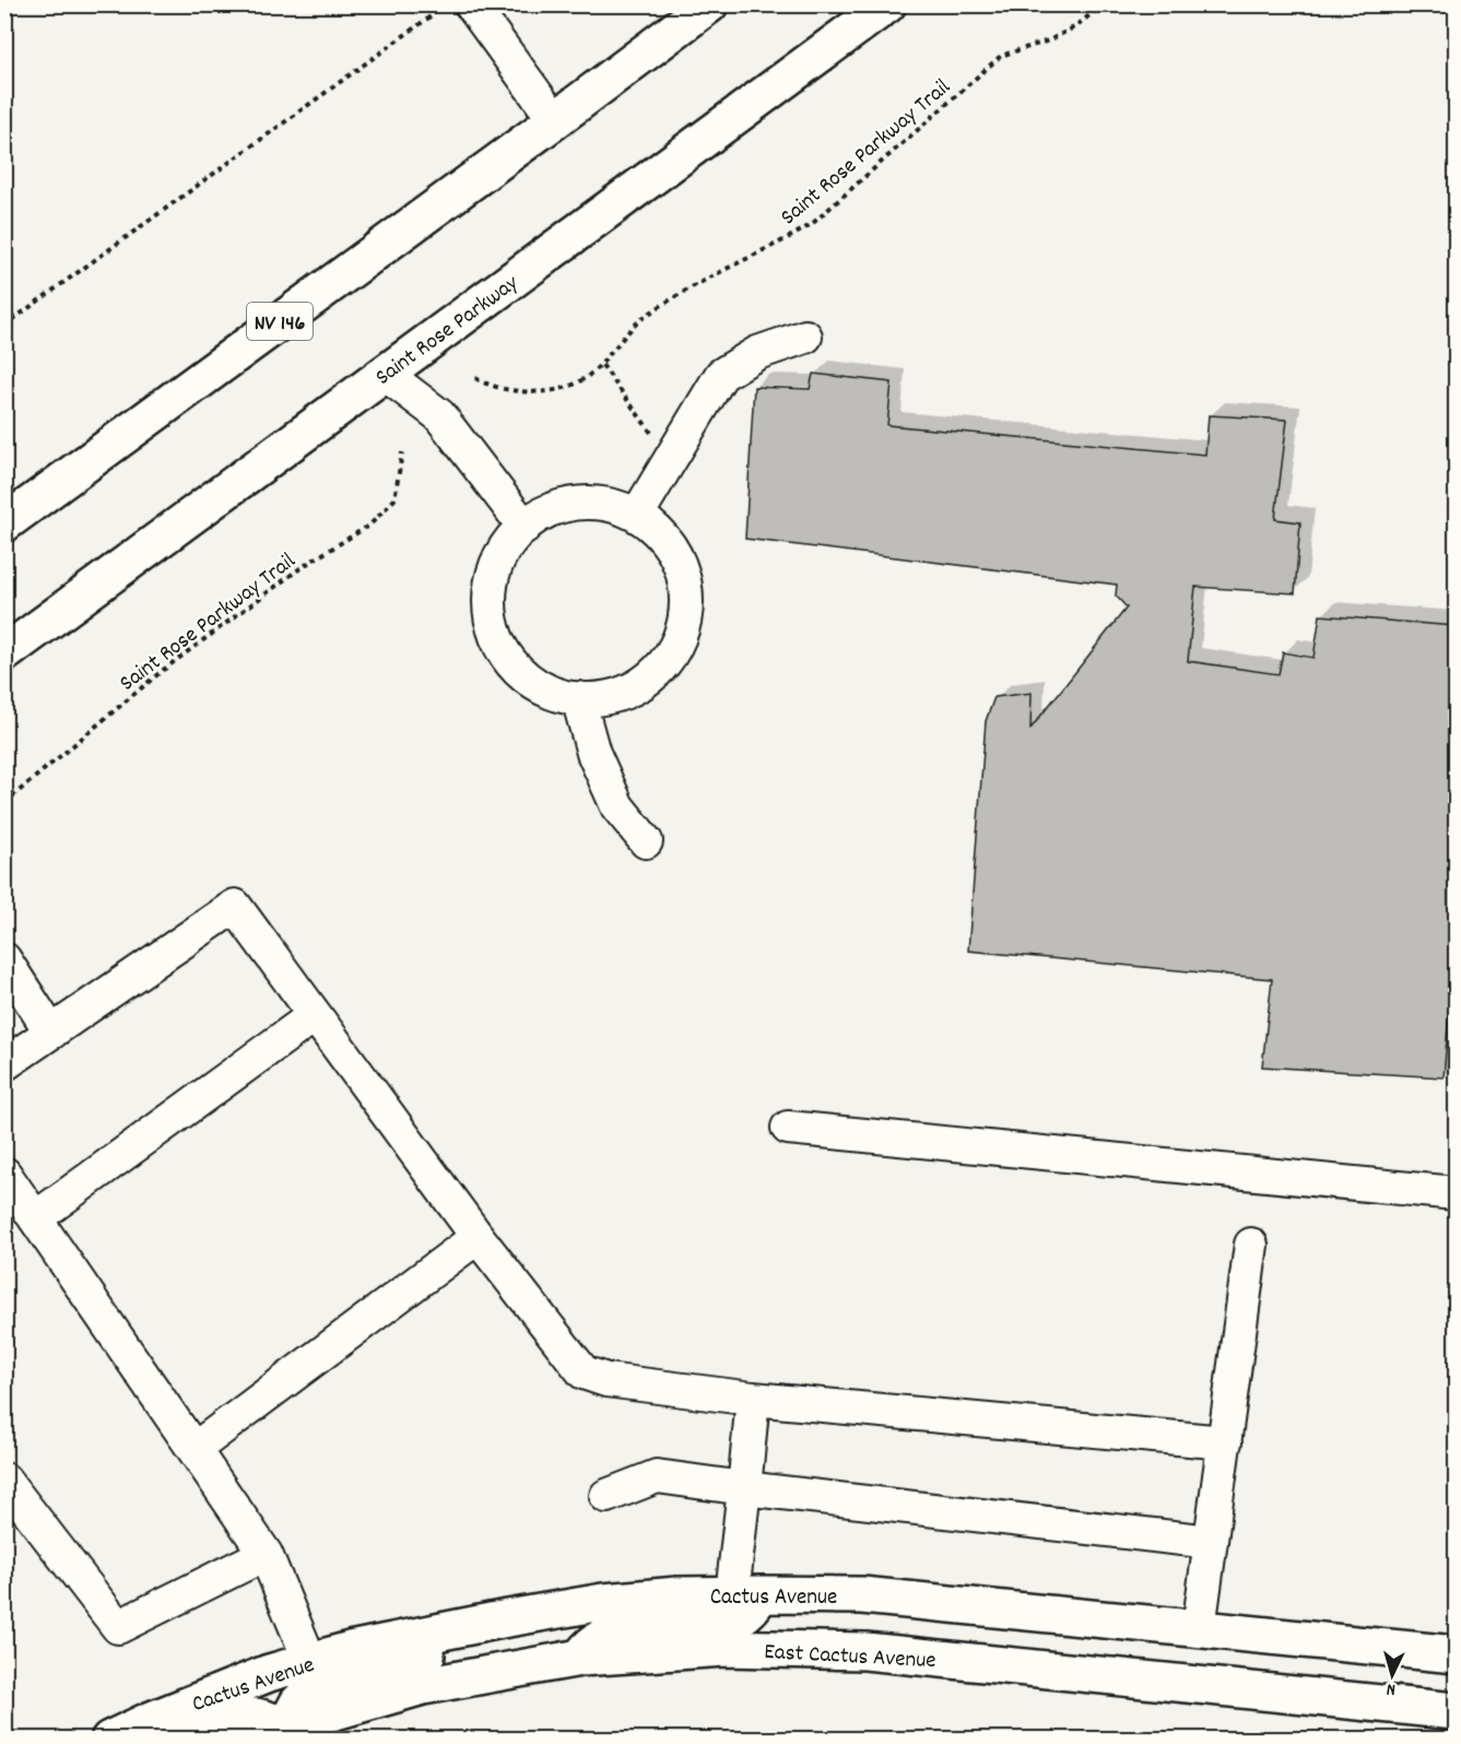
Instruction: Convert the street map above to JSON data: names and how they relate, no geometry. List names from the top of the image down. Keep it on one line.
{"streets":{"main road":["NV 146","Saint Rose Parkway","Cactus Avenue","East Cactus Avenue"],"path":["Saint Rose Parkway Trail"]},"north":"bottom"}
